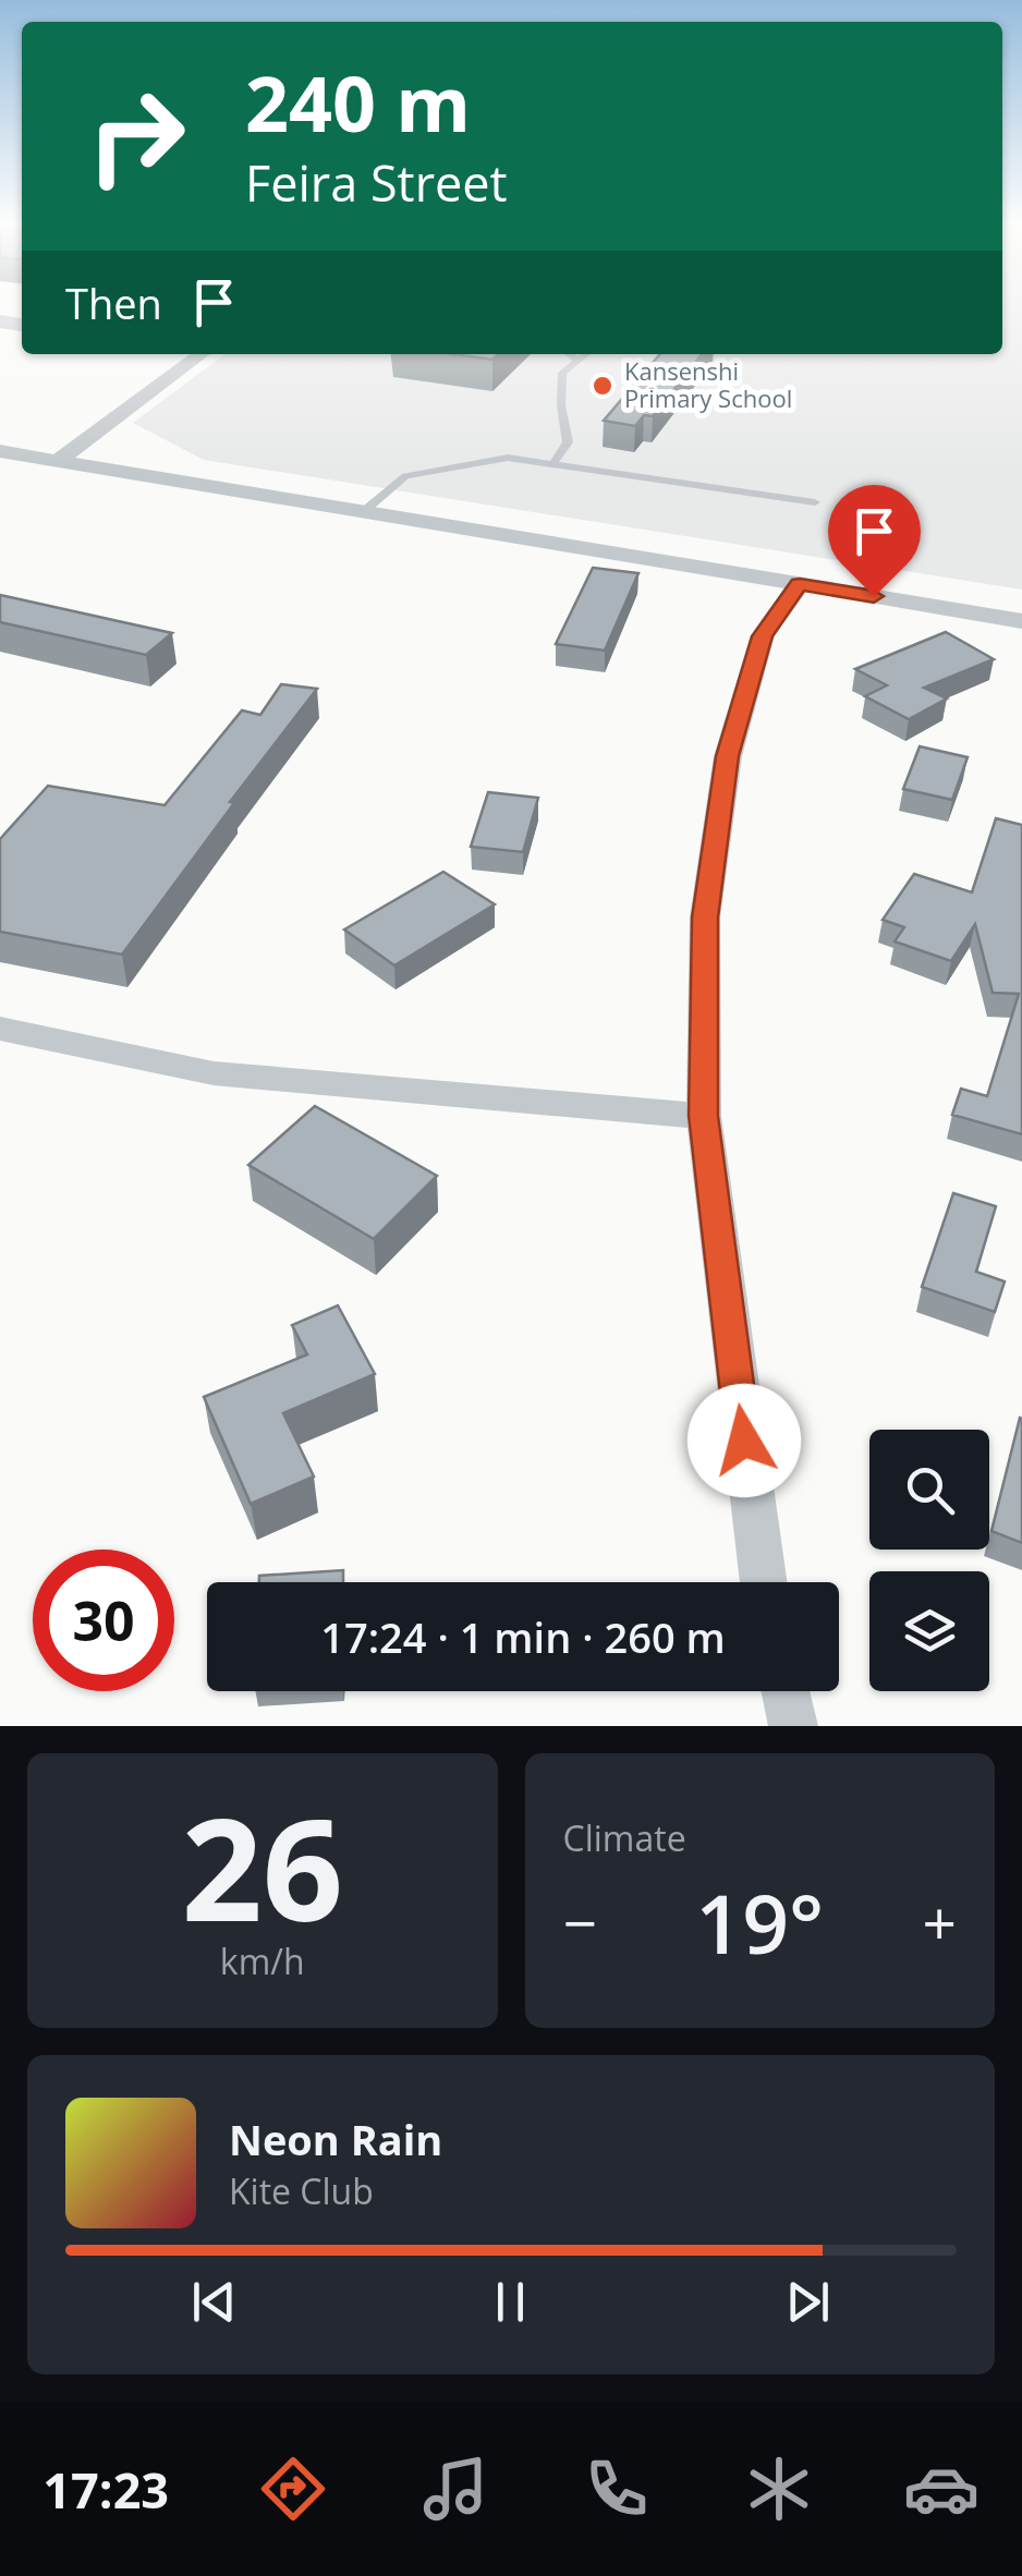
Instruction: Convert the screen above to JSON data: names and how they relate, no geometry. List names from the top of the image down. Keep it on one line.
{"places":["Kansenshi Primary School"],"page":{"turn":["240 m","Feira Street"],"then":"Then","limit":"30","trip":"17:24 · 1 min · 260 m","tile":[["26","km/h"],"Climate"],"heat":["−","19°","+"],"song":["Neon Rain","Kite Club"],"tabs":"17:23"}}
